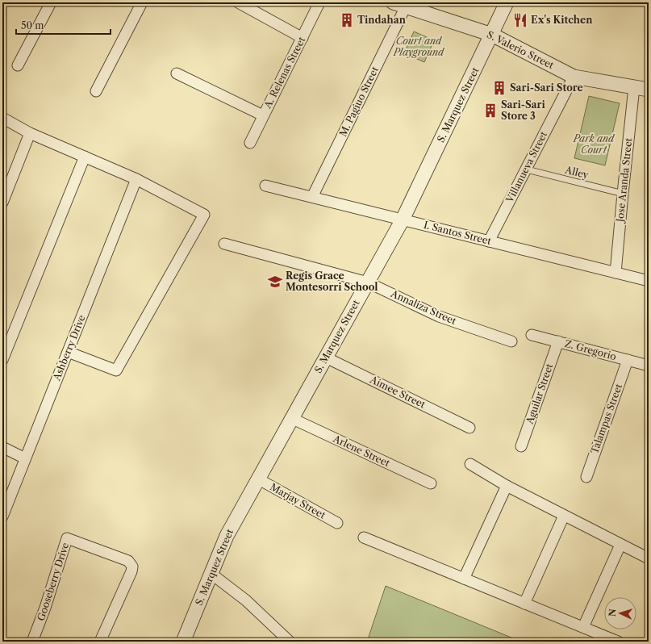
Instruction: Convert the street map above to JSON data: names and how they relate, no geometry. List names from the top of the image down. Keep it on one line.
{"streets":{"street":["S. Valerio Street","A. Relenas Street","M. Pagiuo Street","S. Marquez Street","Villanueva Street","Jose Aranda Street","I. Santos Street","Annaliza Street","Ashberry Drive","Z. Gregorio","Aimee Street","Aguilar Street","Talampas Street","Arlene Street","Marjay Street","Gooseberry Drive"],"lane":["Alley"]},"crossings":[["S. Valerio Street","M. Pagiuo Street"],["S. Valerio Street","S. Marquez Street"],["S. Valerio Street","Villanueva Street"],["S. Valerio Street","Jose Aranda Street"],["M. Pagiuo Street","I. Santos Street"],["S. Marquez Street","I. Santos Street"],["S. Marquez Street","Annaliza Street"],["S. Marquez Street","Aimee Street"],["S. Marquez Street","Arlene Street"],["S. Marquez Street","Marjay Street"],["Villanueva Street","Alley"],["Villanueva Street","I. Santos Street"],["Alley","Jose Aranda Street"],["Jose Aranda Street","I. Santos Street"],["Z. Gregorio","Aguilar Street"],["Z. Gregorio","Talampas Street"]],"parks":["Court and Playground","Park and Court"],"places":{"building":["Tindahan","Sari-Sari Store","Sari-Sari Store 3"],"restaurant":["Ex's Kitchen"],"school or university":["Regis Grace Montesorri School"]},"scale_bar":"50 m","north":"left"}
